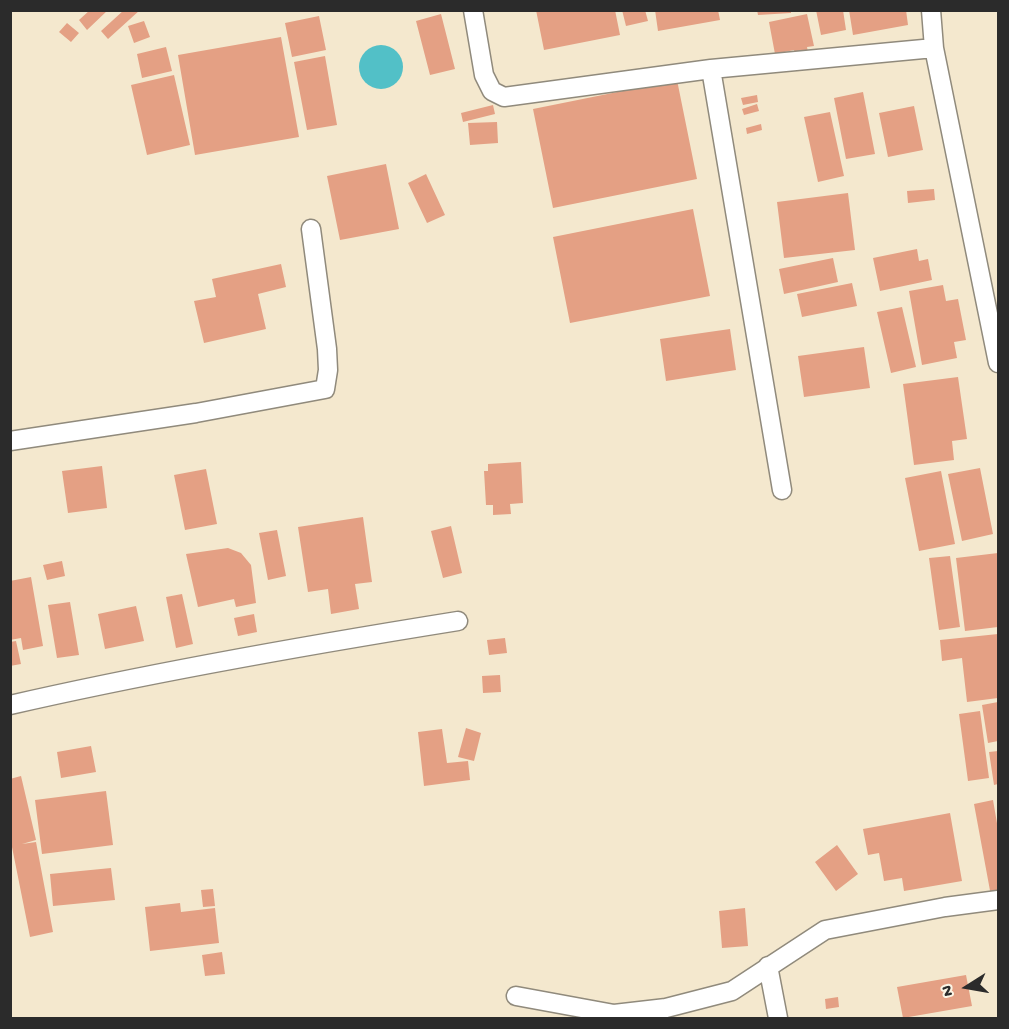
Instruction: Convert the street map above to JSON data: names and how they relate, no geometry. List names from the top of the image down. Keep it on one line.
{"north":"left"}
